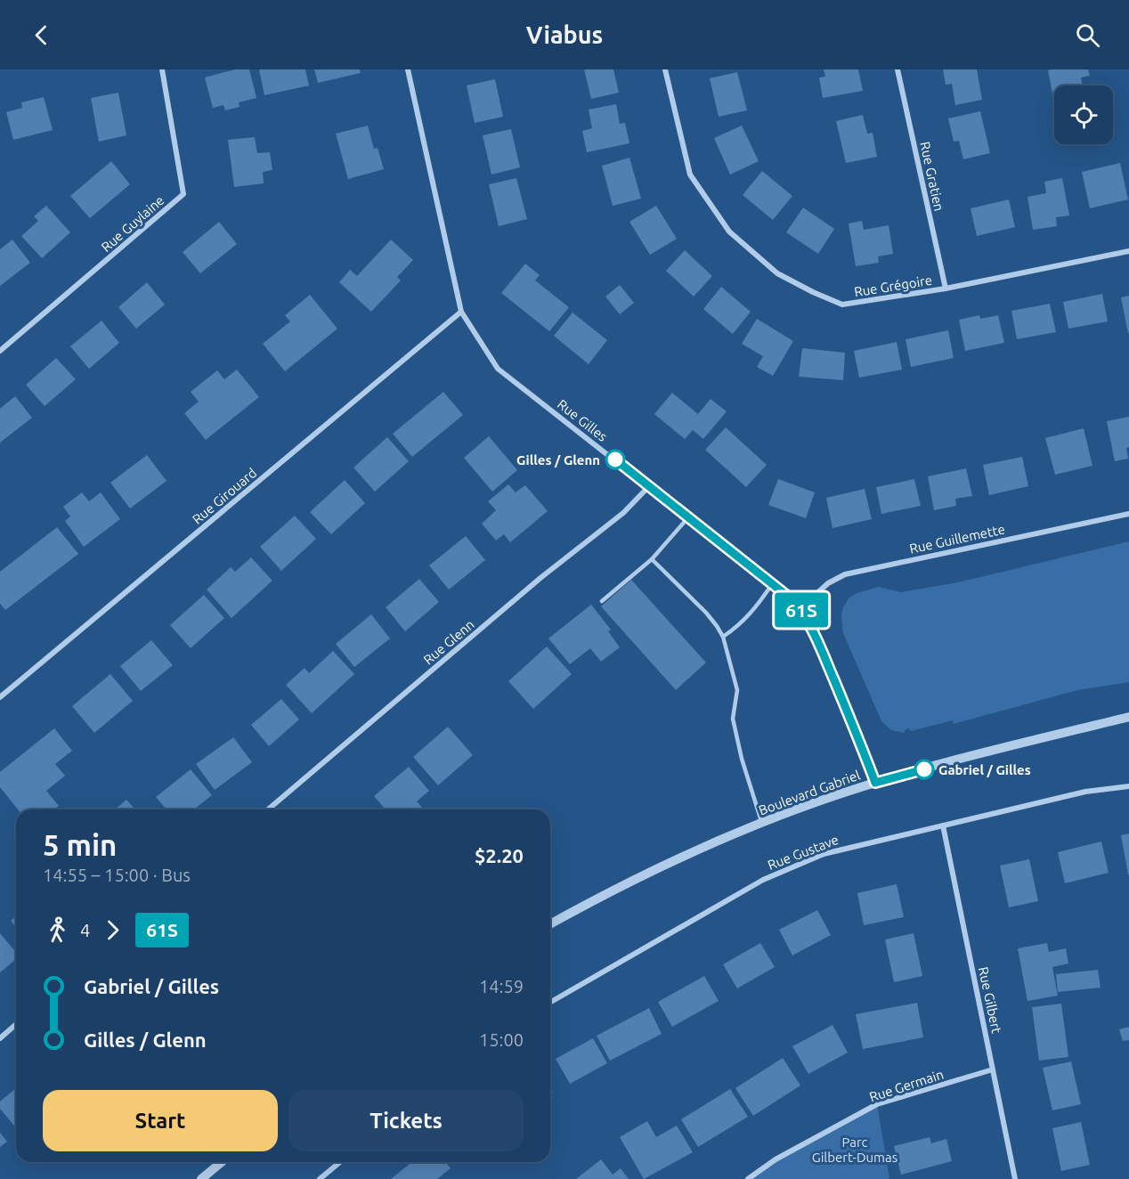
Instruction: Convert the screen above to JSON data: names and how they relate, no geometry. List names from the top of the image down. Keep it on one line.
{"streets":{"street":["Rue Gratien","Rue Guylaine","Rue Grégoire","Rue Gilles","Rue Girouard","Rue Guillemette","Rue Glenn","Boulevard Gabriel","Rue Gustave","Rue Gilbert","Rue Germain"]},"crossings":[["Rue Gratien","Rue Grégoire"],["Rue Gilles","Rue Girouard"],["Rue Gilles","Rue Guillemette"],["Rue Gilles","Rue Glenn"],["Rue Gilles","Boulevard Gabriel"],["Rue Gustave","Rue Gilbert"],["Rue Gilbert","Rue Germain"]],"parks":["Parc Gilbert-Dumas"],"places":["Gilles / Glenn","Gabriel / Gilles"],"lines":["bus line 61S"],"page":{"header":"Viabus","on_map":"61S","heading":["5 min","14:55 – 15:00 · Bus","$2.20"],"legs":["4","61S"],"list":[{"name":"Gabriel / Gilles","value":"14:59"},{"name":"Gilles / Glenn","value":"15:00"}],"buttons":["Start","Tickets"]}}
